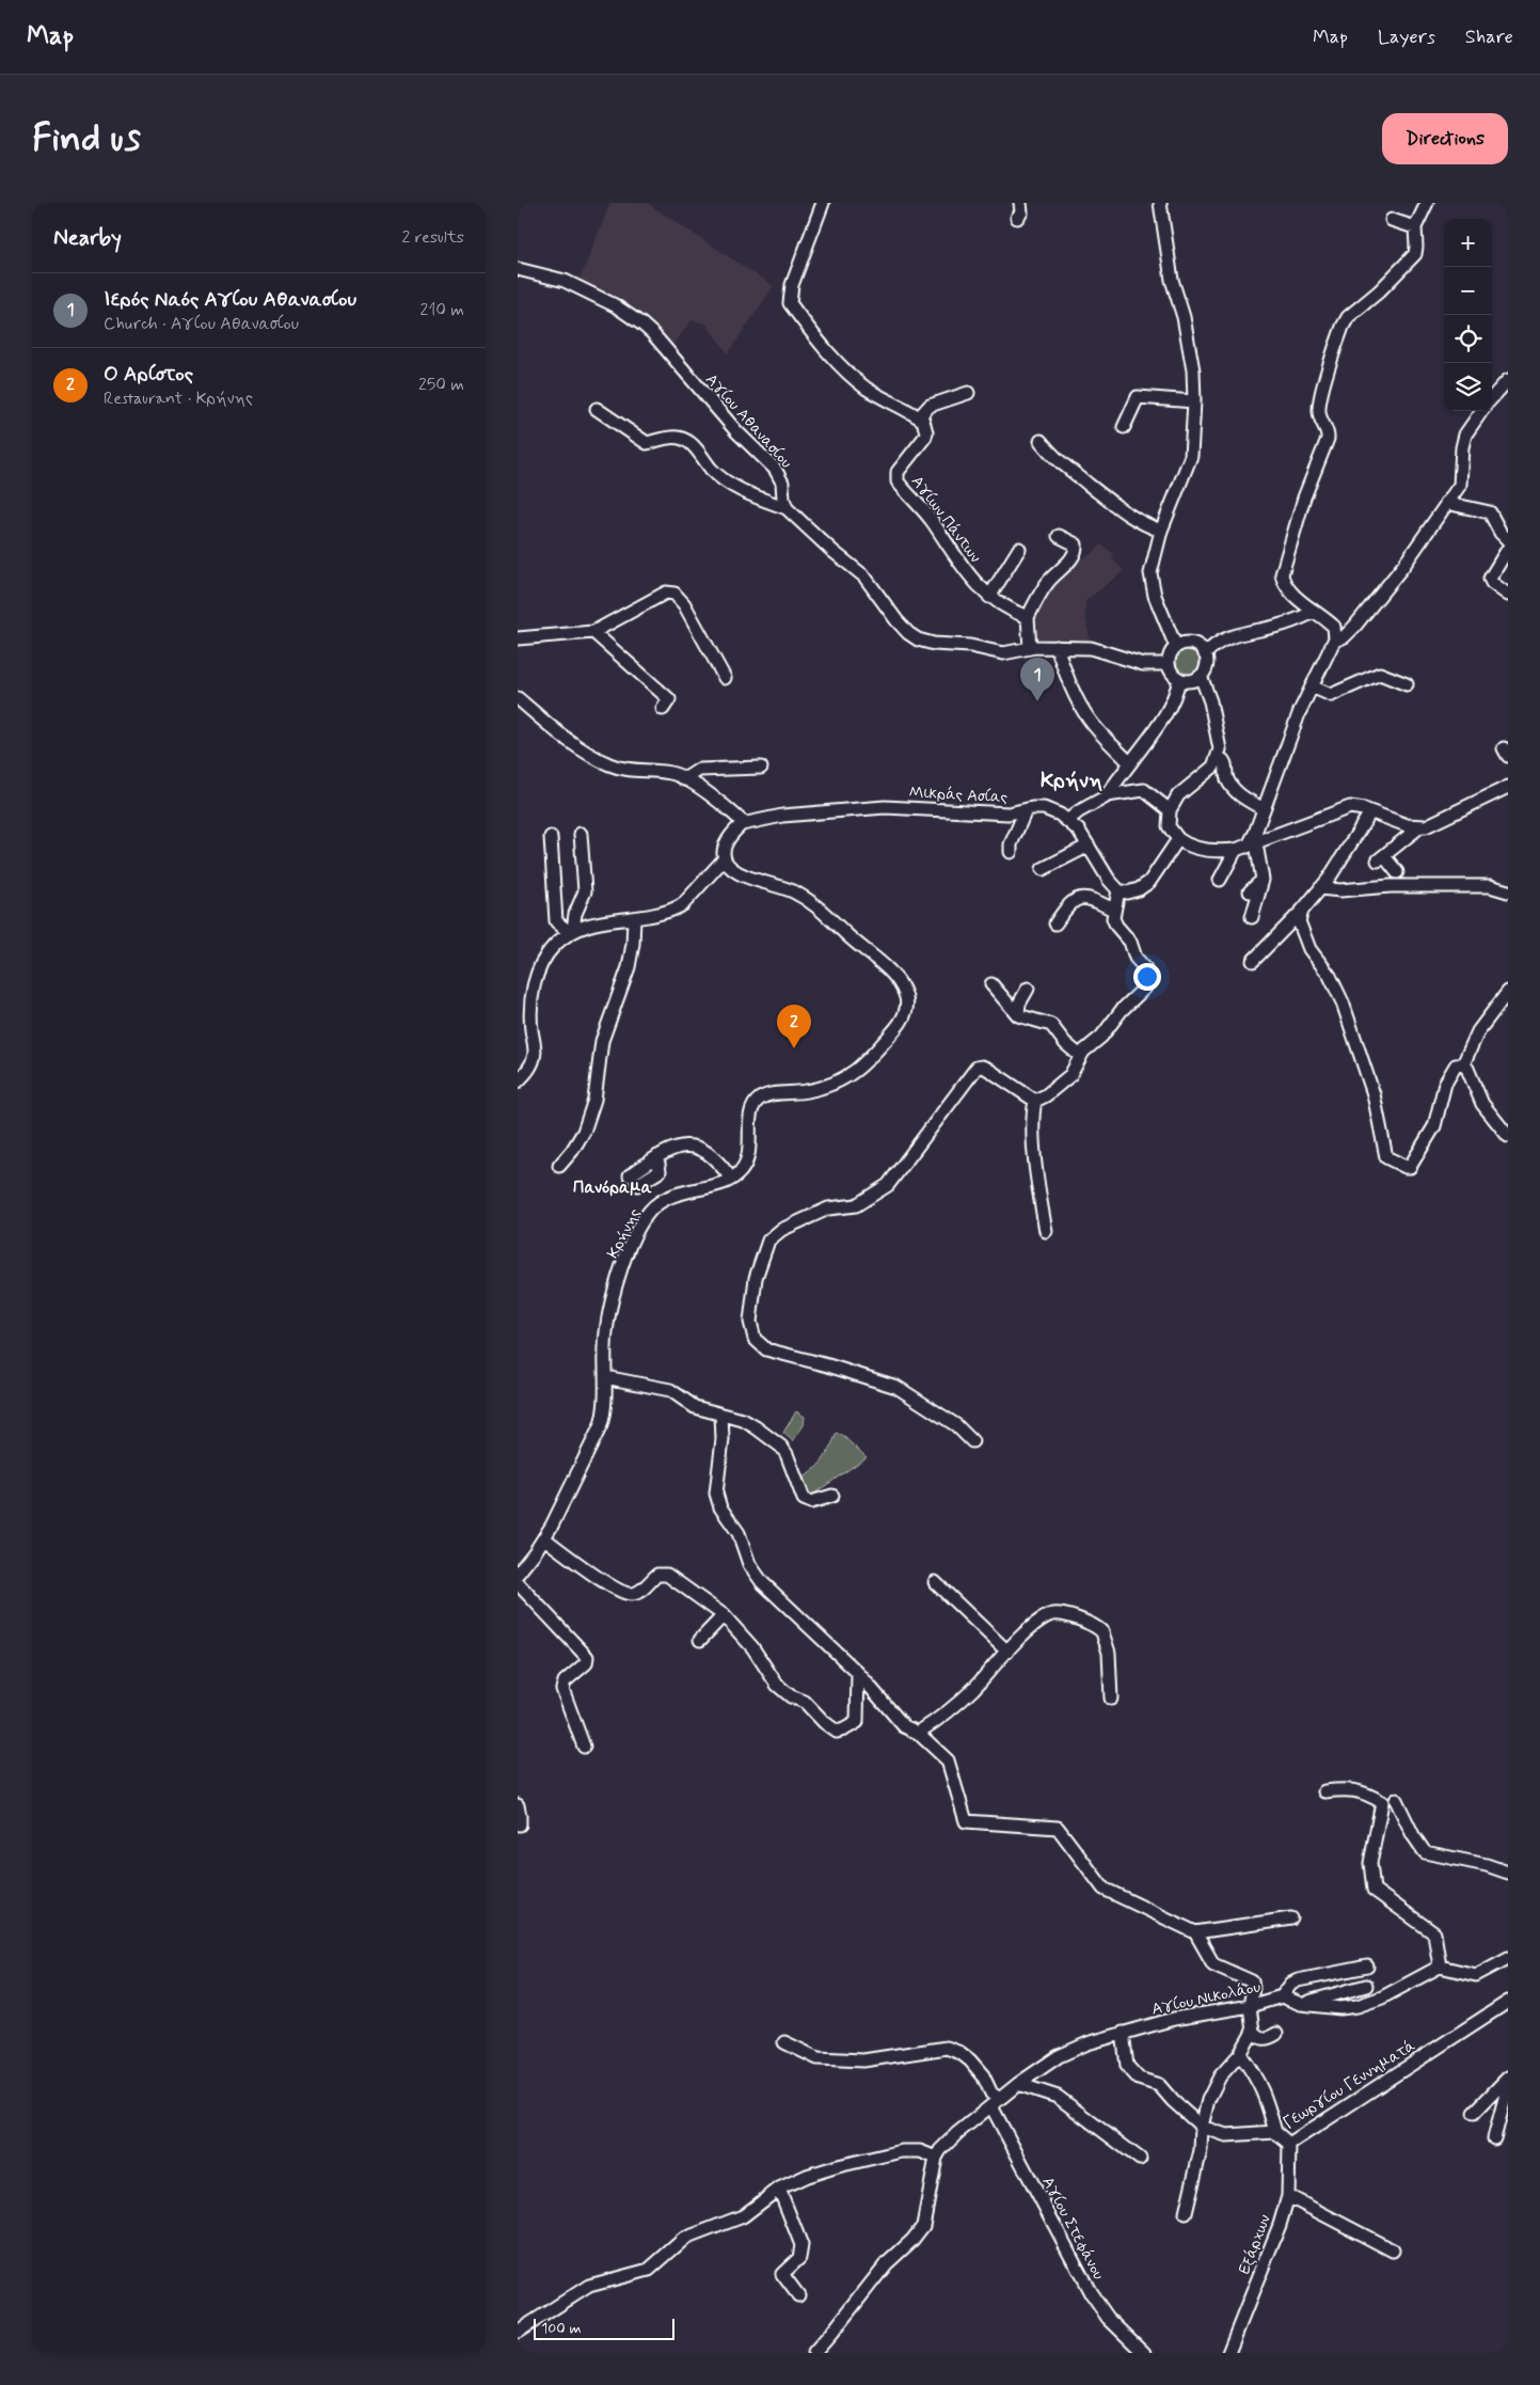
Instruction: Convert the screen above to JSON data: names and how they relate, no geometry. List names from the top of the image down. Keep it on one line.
{"streets":{"street":["Αγίου Αθανασίου","Αγίων Πάντων","Μικράς Ασίας","Κρήνης","Αγίου Νικολάου","Γεωργίου Γεννηματά","Αγίου Στεφάνου","Εξάρχων"]},"crossings":[["Αγίου Νικολάου","Γεωργίου Γεννηματά"],["Αγίου Νικολάου","Αγίου Στεφάνου"],["Γεωργίου Γεννηματά","Εξάρχων"]],"districts":["Κρήνη","Πανόραμα"],"scale_bar":"100 m","page":{"header":"Map","nav":["Map","Layers","Share"],"buttons":"Directions","title":"Find us","heading":["Nearby","2 results"],"map_buttons":["+","−"],"list":[{"mark":"1","name":"Ιερός Ναός Αγίου Αθανασίου","note":"Church · Αγίου Αθανασίου","value":"210 m"},{"mark":"2","name":"Ο Αρίστος","note":"Restaurant · Κρήνης","value":"250 m"}],"pins":["1","2"],"scale":"100 m"}}
